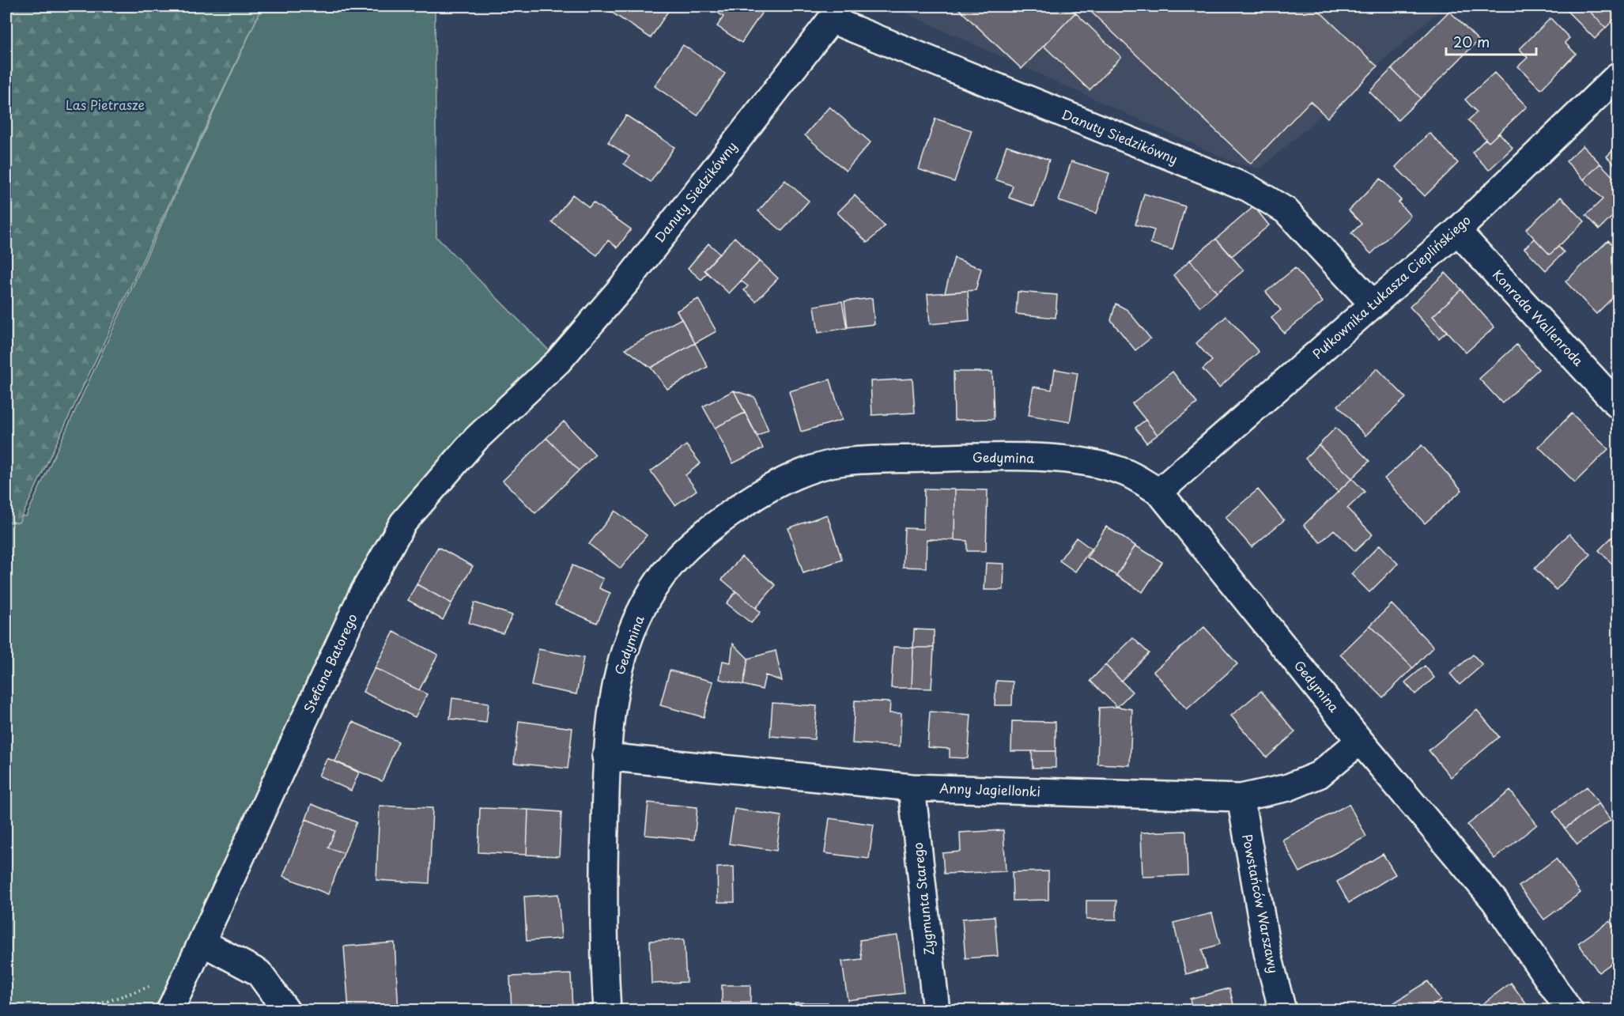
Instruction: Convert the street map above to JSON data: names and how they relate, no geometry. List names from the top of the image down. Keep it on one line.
{"streets":{"street":["Danuty Siedzikówny","Pułkownika Łukasza Cieplińskiego","Konrada Wallenroda","Gedymina","Stefana Batorego","Anny Jagiellonki","Zygmunta Starego","Powstańców Warszawy"]},"crossings":[["Danuty Siedzikówny","Pułkownika Łukasza Cieplińskiego"],["Danuty Siedzikówny","Stefana Batorego"],["Pułkownika Łukasza Cieplińskiego","Konrada Wallenroda"],["Pułkownika Łukasza Cieplińskiego","Gedymina"],["Gedymina","Anny Jagiellonki"],["Anny Jagiellonki","Zygmunta Starego"],["Anny Jagiellonki","Powstańców Warszawy"]],"parks":["Las Pietrasze"],"scale_bar":"20 m"}
